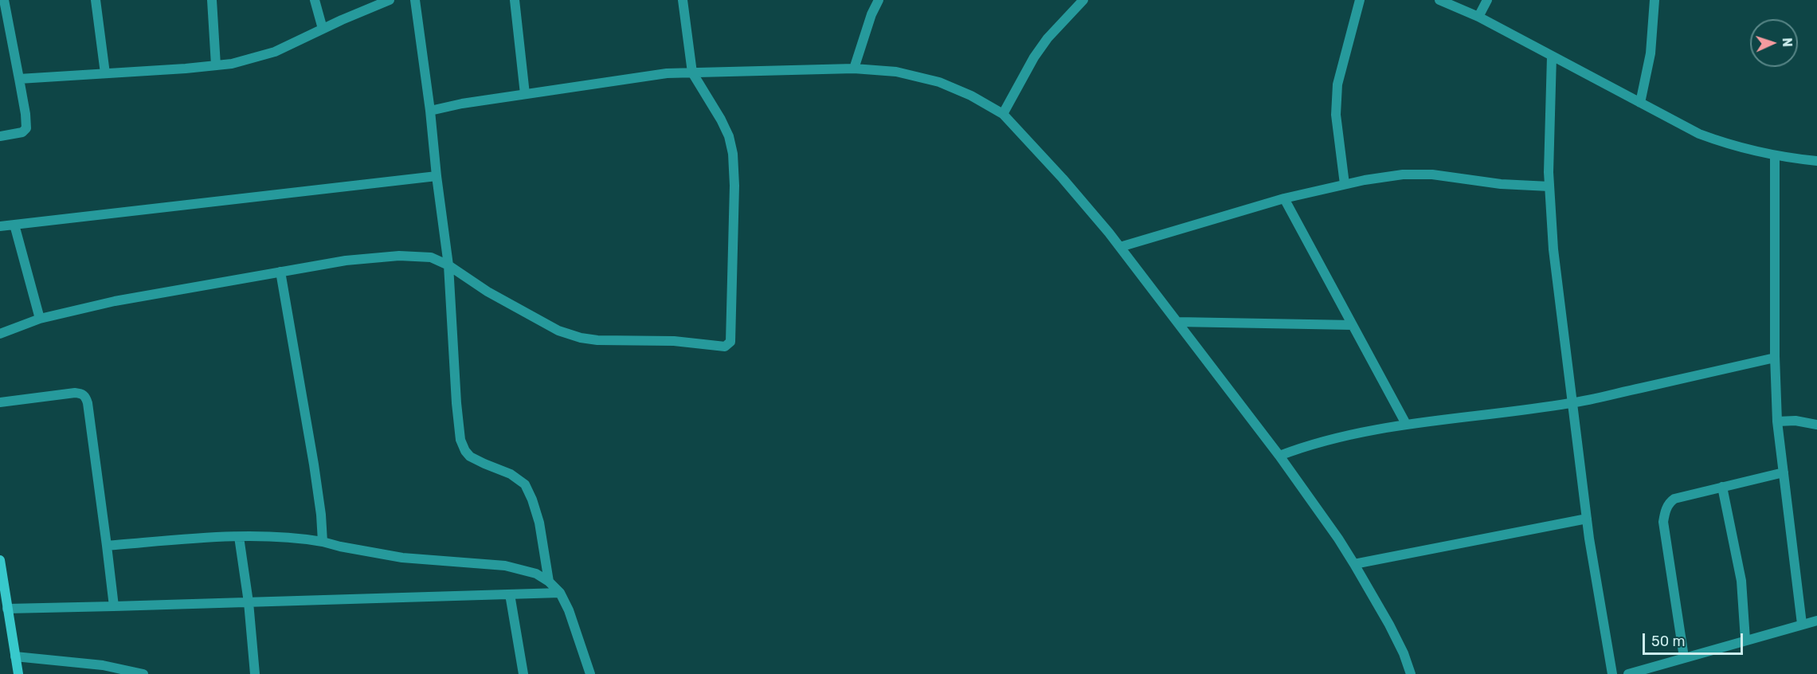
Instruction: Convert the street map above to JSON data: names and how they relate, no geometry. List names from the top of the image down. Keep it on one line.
{"scale_bar":"50 m","north":"right"}
